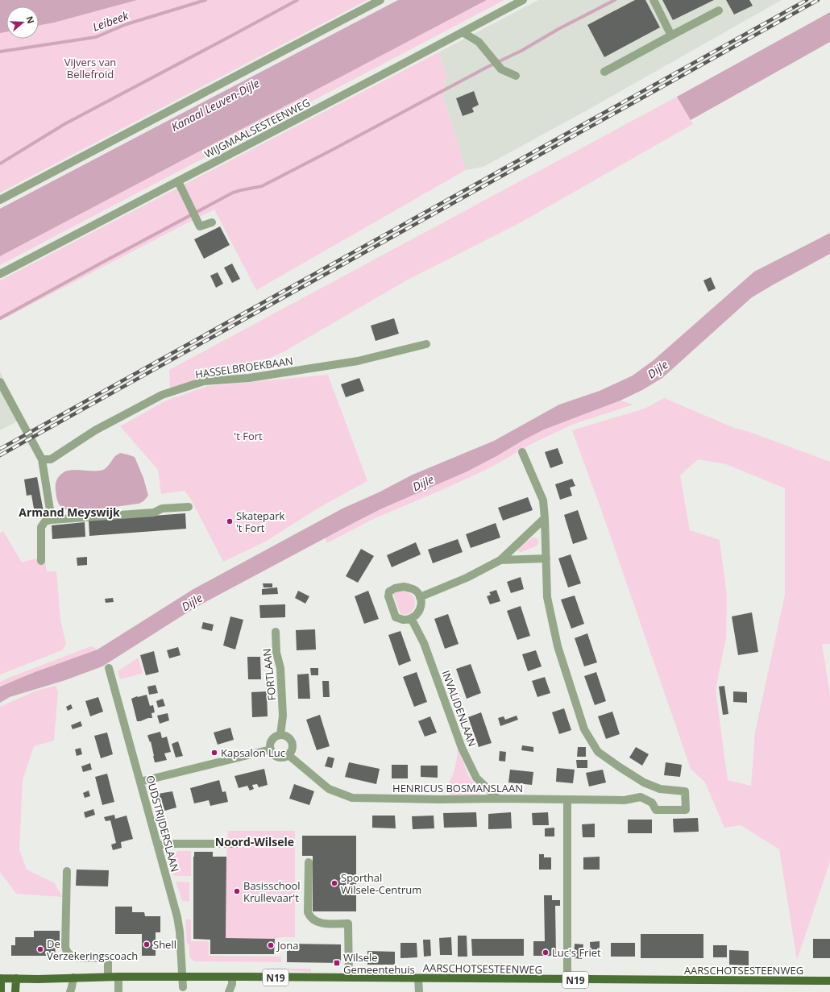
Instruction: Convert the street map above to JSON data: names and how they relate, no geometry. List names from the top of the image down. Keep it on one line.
{"streets":{"main road":["AARSCHOTSESTEENWEG","N19"],"street":["WIJGMAALSESTEENWEG","HASSELBROEKBAAN","FORTLAAN","INVALIDENLAAN","HENRICUS BOSMANSLAAN","OUDSTRIJDERSLAAN"]},"crossings":[["FORTLAAN","HENRICUS BOSMANSLAAN"],["INVALIDENLAAN","HENRICUS BOSMANSLAAN"],["OUDSTRIJDERSLAAN","AARSCHOTSESTEENWEG"]],"districts":["Armand Meyswijk","Noord-Wilsele"],"water":["Leibeek","Kanaal Leuven-Dijle","Dijle"],"parks":["Vijvers van Bellefroid","'t Fort"],"places":{"other":["Skatepark 't Fort","Kapsalon Luc","Sporthal Wilsele-Centrum","Basisschool Krullevaar't","Shell","Jona","De Verzekeringscoach","Luc's Friet"],"transit":["Wilsele Gemeentehuis"]},"north":"right"}
